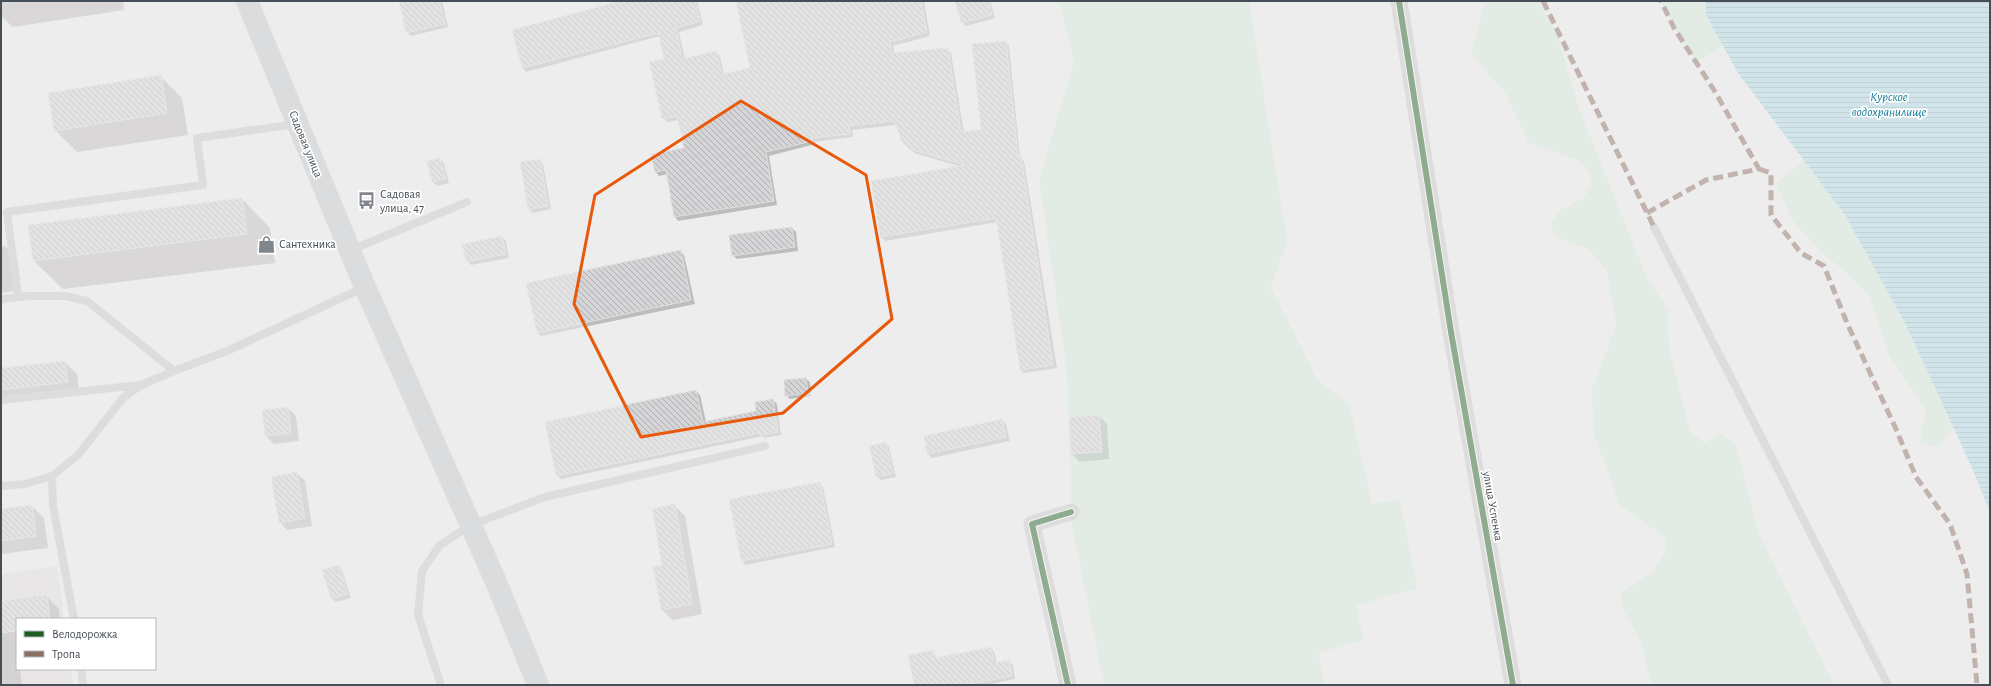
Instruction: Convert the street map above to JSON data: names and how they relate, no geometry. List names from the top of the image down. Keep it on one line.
{"streets":{"main road":["Садовая улица"],"street":["улица Успенка"]},"water":["Курское водохранилище"],"places":{"bus stop":["Садовая улица, 47"],"shop":["Сантехника"]},"legend":["Велодорожка","Тропа"]}
